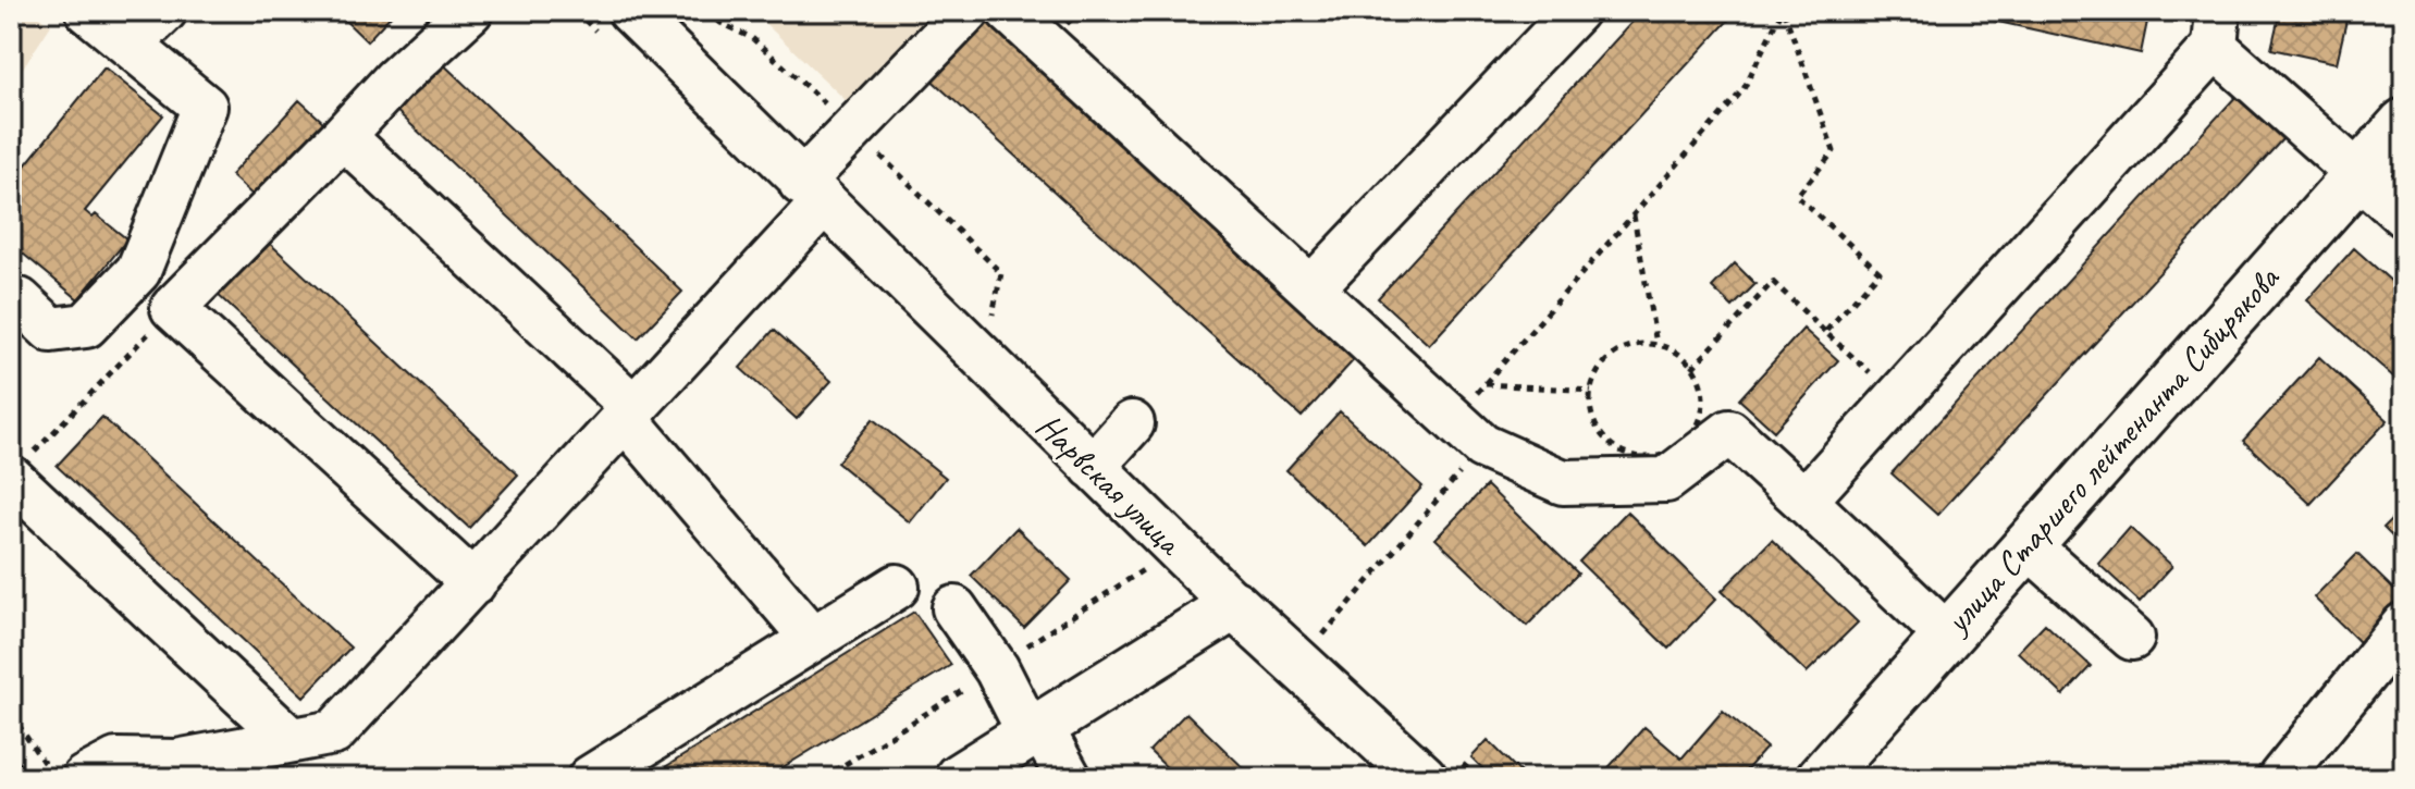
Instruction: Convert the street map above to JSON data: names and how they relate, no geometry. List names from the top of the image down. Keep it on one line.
{"streets":{"main road":["улица Старшего лейтенанта Сибирякова","Нарвская улица"]}}
